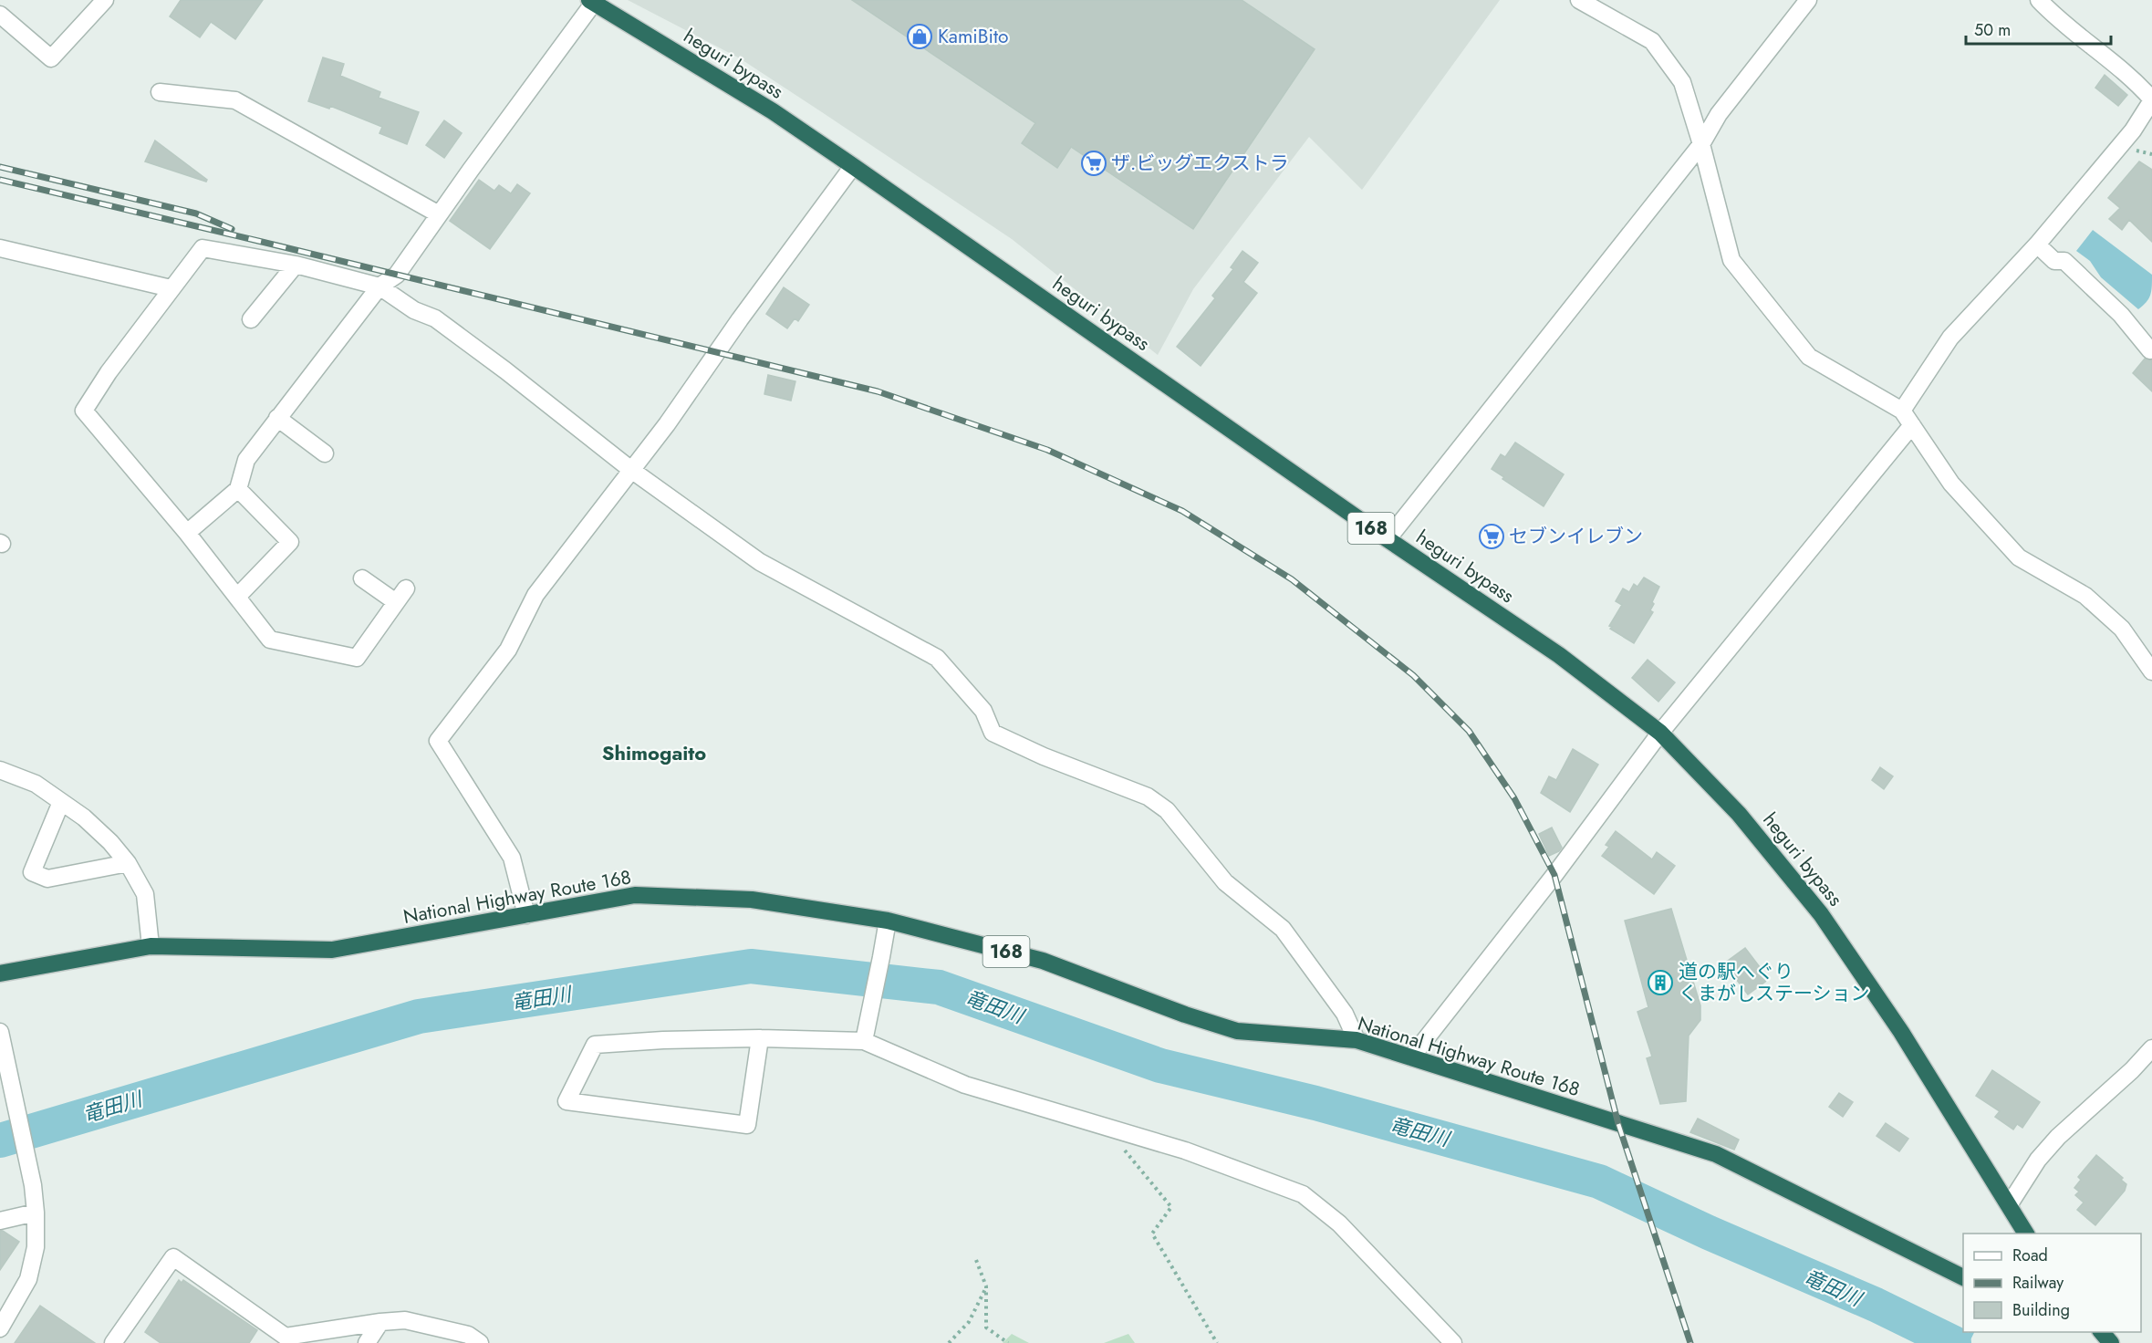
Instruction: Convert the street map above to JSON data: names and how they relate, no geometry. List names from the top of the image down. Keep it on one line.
{"streets":{"highway":["heguri bypass","168","National Highway Route 168"]},"districts":["Shimogaito"],"water":["竜田川"],"places":{"shop":["KamiBito"],"supermarket":["ザ.ビッグエクストラ","セブンイレブン"],"building":["道の駅へぐり くまがしステーション"]},"legend":["Road","Railway","Building"],"scale_bar":"50 m"}
